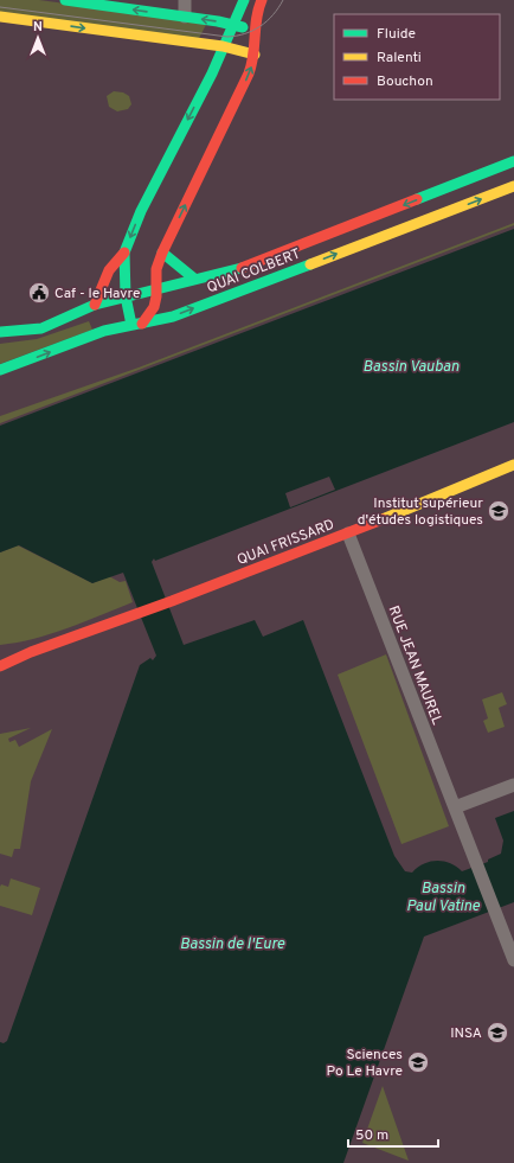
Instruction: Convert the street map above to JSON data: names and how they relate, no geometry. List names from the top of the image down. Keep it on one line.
{"streets":{"main road":["QUAI COLBERT","QUAI FRISSARD"],"street":["RUE JEAN MAUREL"]},"crossings":[["QUAI FRISSARD","RUE JEAN MAUREL"]],"water":["Bassin Vauban","Bassin Paul Vatine","Bassin de l'Eure"],"places":{"public building":["Caf - le Havre"],"school or university":["Institut supérieur d'études logistiques","INSA","Sciences Po Le Havre"]},"legend":["Fluide","Ralenti","Bouchon"],"scale_bar":"50 m","north":"top"}
